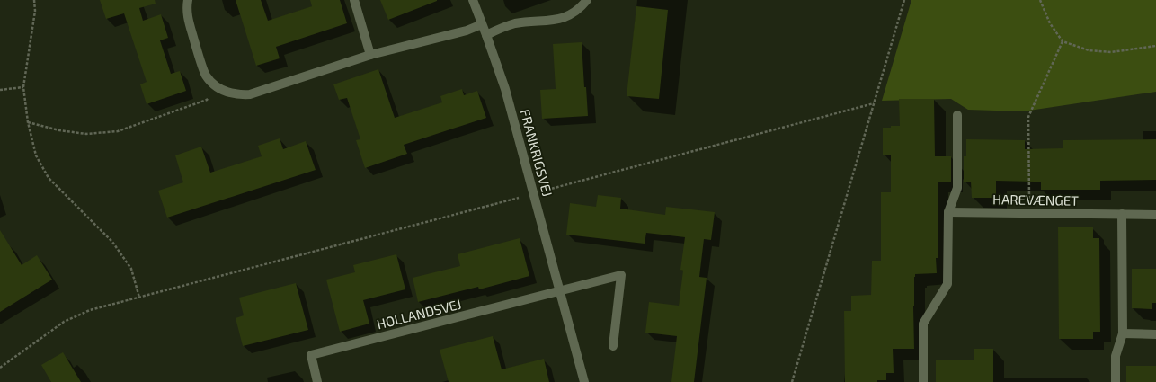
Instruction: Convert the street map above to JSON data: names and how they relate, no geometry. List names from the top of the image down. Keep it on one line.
{"streets":{"street":["FRANKRIGSVEJ","HAREVÆNGET","HOLLANDSVEJ"]},"crossings":[["FRANKRIGSVEJ","HOLLANDSVEJ"]]}
